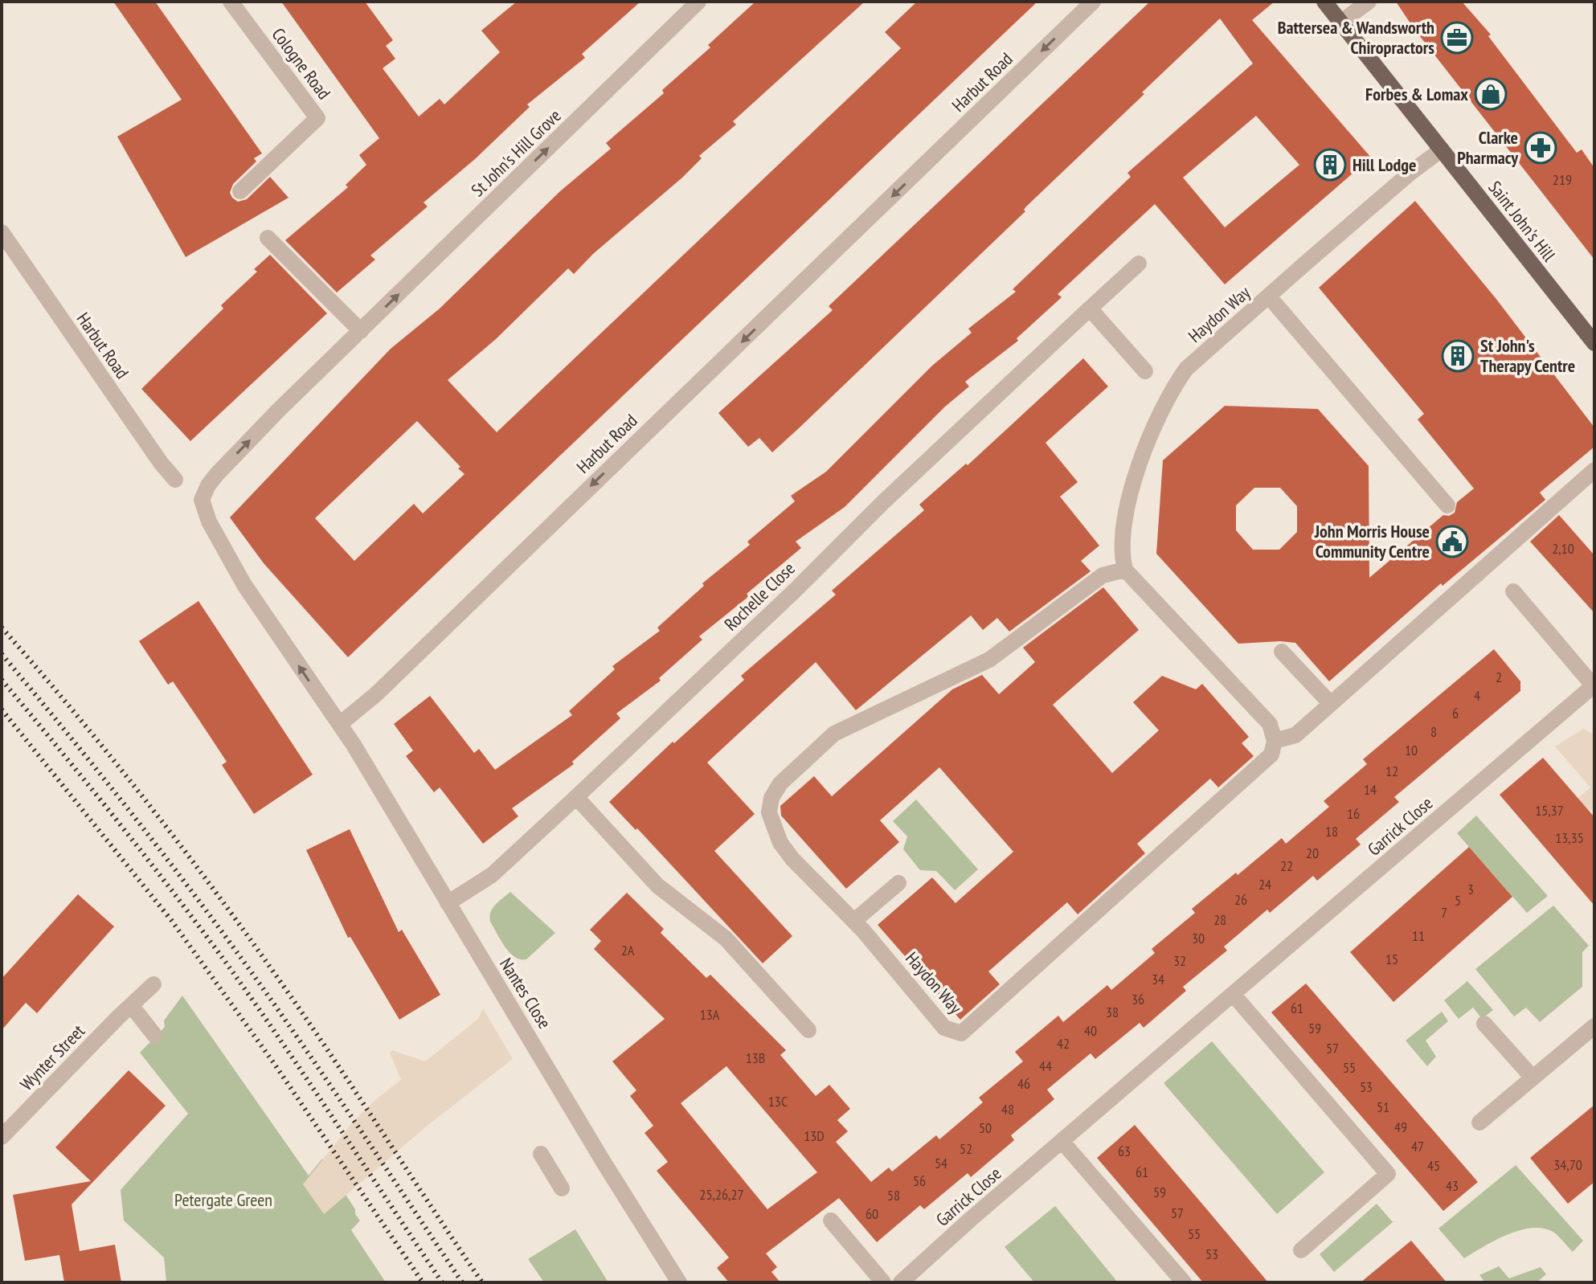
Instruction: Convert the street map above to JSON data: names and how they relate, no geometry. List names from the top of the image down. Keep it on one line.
{"streets":{"main road":["Saint John's Hill"],"street":["Cologne Road","Harbut Road","St John's Hill Grove","Haydon Way","Rochelle Close","Garrick Close","Nantes Close","Wynter Street"]},"crossings":[["Harbut Road","St John's Hill Grove"],["Harbut Road","Nantes Close"],["St John's Hill Grove","Nantes Close"],["Saint John's Hill","Haydon Way"],["Rochelle Close","Nantes Close"]],"one_way":["Harbut Road","St John's Hill Grove"],"parks":["Petergate Green"],"places":{"office":["Battersea & Wandsworth Chiropractors"],"shop":["Forbes & Lomax"],"pharmacy":["Clarke Pharmacy"],"building":["Hill Lodge","St John's Therapy Centre"],"public building":["John Morris House Community Centre"]},"house_numbers":["219","2,10","2","4","6","8","10","12","14","15,37","16","18","13,35","20","22","24","3","26","5","7","28","11","30","2A","15","32","34","36","61","38","13A","59","40","42","57","13B","44","55","46","53","13C","51","48","49","50","13D","47","52","63","54","34,70","45","61","56","43","59","25,26,27","58","57","60","55","53"]}
